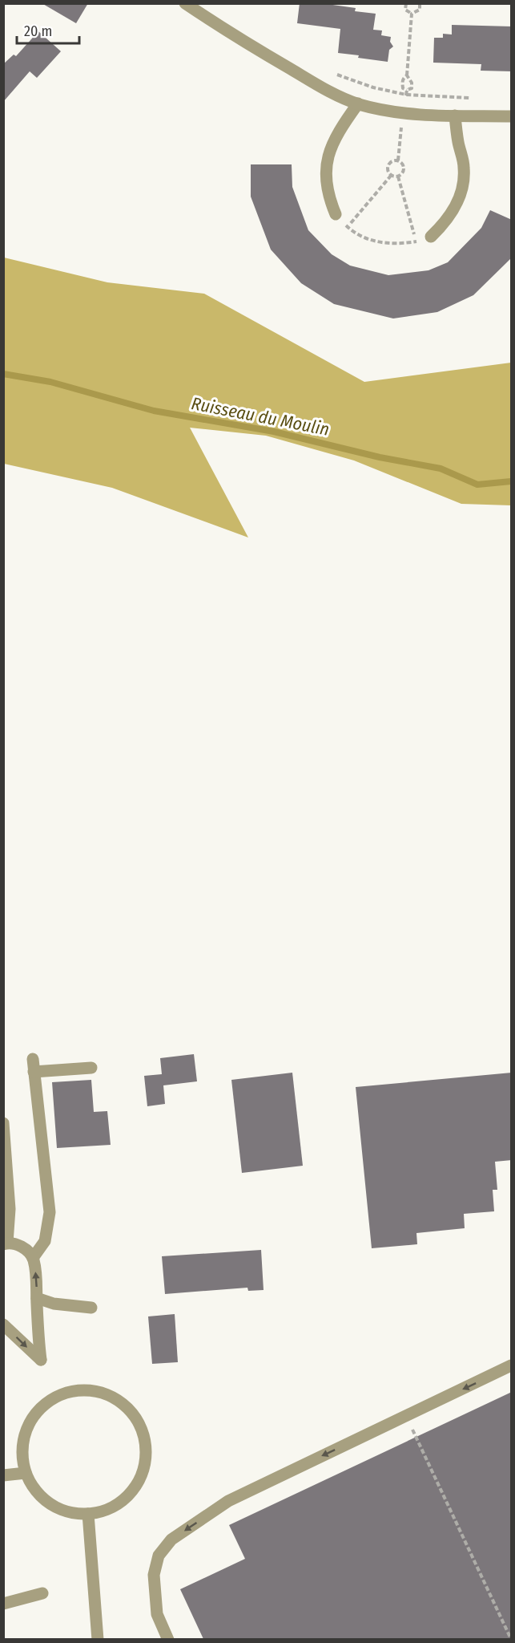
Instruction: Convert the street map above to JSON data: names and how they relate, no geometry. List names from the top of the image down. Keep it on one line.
{"water":["Ruisseau du Moulin"],"scale_bar":"20 m"}
